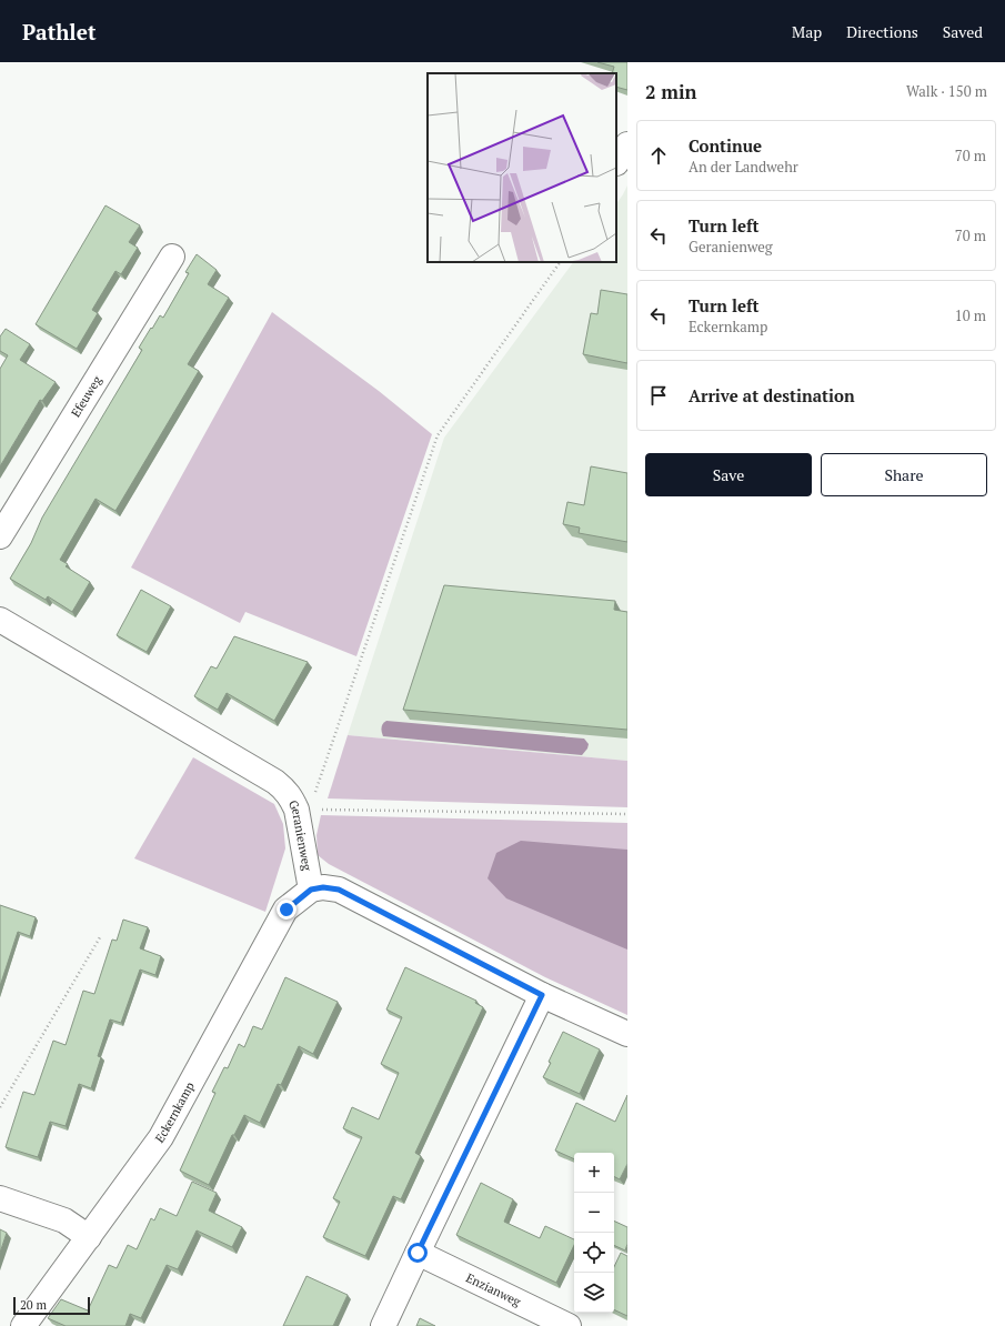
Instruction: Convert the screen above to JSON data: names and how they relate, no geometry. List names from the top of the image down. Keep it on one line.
{"streets":{"street":["Efeuweg","Geranienweg","Eckernkamp","Enzianweg"]},"crossings":[["Geranienweg","Eckernkamp"]],"scale_bar":"20 m","page":{"header":"Pathlet","nav":["Map","Directions","Saved"],"heading":["2 min","Walk · 150 m"],"list":[["Continue","An der Landwehr","70 m"],["Turn left","Geranienweg","70 m"],["Turn left","Eckernkamp","10 m"],"Arrive at destination"],"buttons":["Save","Share"],"map_buttons":["+","−"],"scale":"20 m"}}
